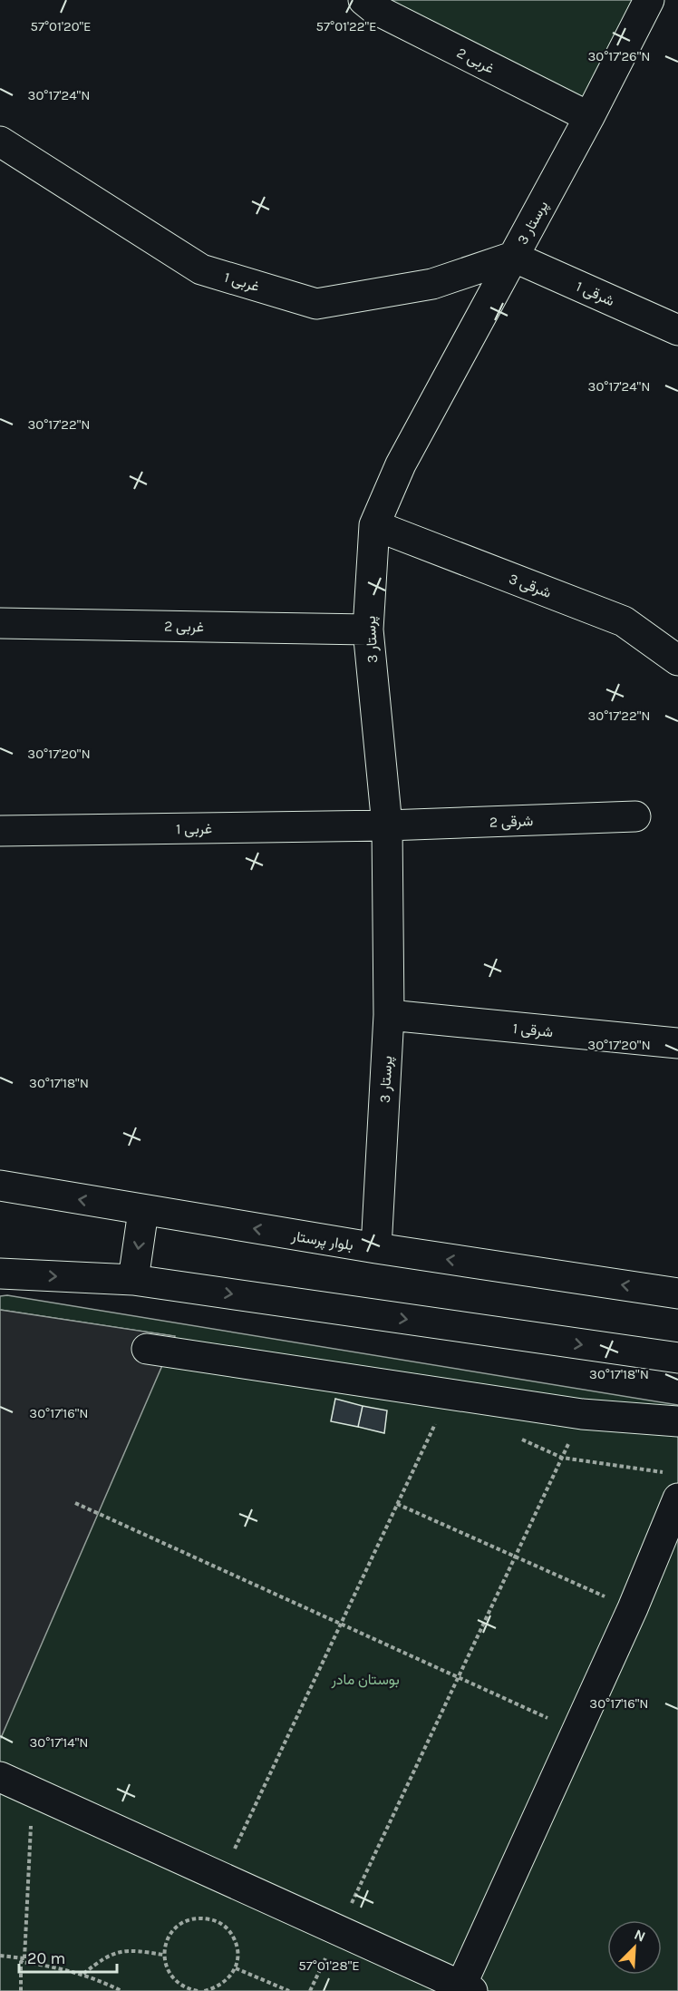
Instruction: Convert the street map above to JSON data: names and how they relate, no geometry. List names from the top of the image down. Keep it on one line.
{"streets":{"street":["غربی 2","پرستار 3","غربی 1","شرقی 1","شرقی 3","شرقی 2","بلوار پرستار"]},"crossings":[["غربی 2","پرستار 3"],["پرستار 3","غربی 1"],["پرستار 3","شرقی 1"],["پرستار 3","شرقی 3"],["پرستار 3","شرقی 2"],["پرستار 3","بلوار پرستار"],["غربی 1","شرقی 1"],["غربی 1","شرقی 2"]],"parks":["بوستان مادر"],"scale_bar":"20 m","north":"top right","coordinates":["57°01'20\"E","57°01'22\"E","30°17'26\"N","30°17'24\"N","30°17'22\"N","30°17'20\"N","30°17'18\"N","30°17'16\"N","30°17'14\"N","57°01'28\"E"]}
